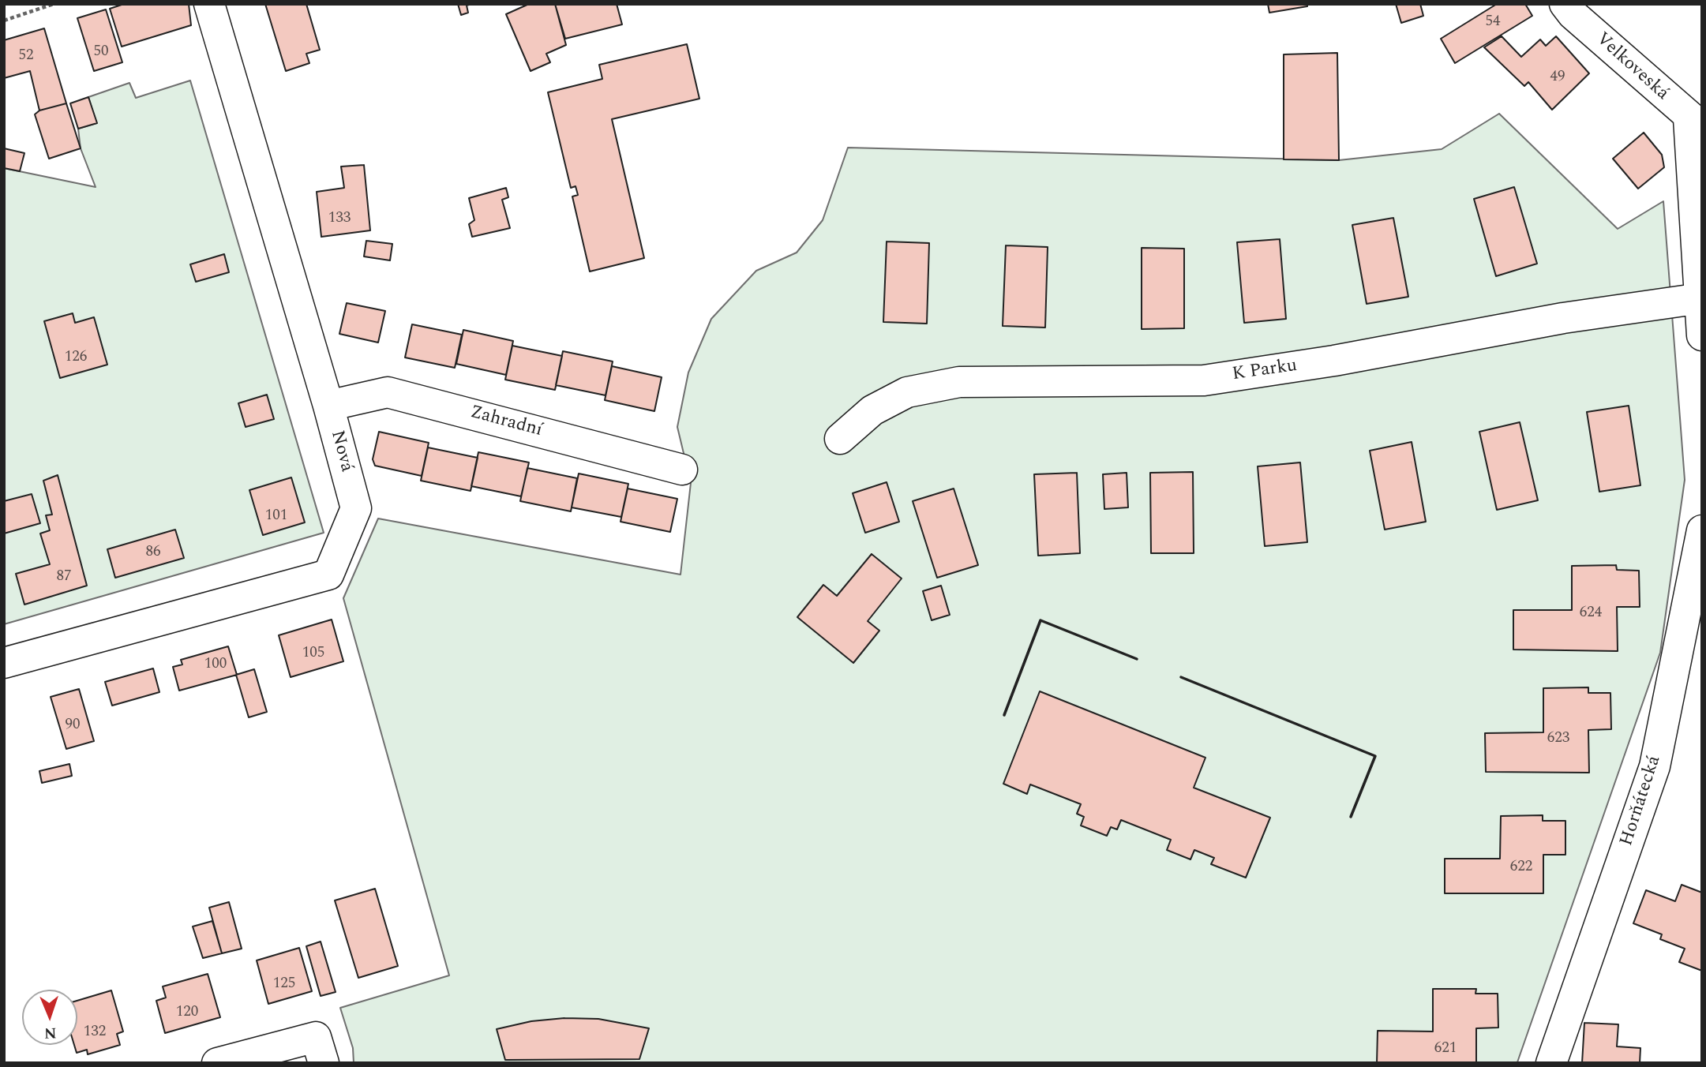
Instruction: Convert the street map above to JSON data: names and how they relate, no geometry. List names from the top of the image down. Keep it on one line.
{"streets":{"street":["Velkoveská","K Parku","Zahradní","Nová","Horňátecká"]},"crossings":[["Zahradní","Nová"]],"house_numbers":["54","50","52","49","133","126","101","86","87","624","105","100","90","623","622","125","120","132","621"],"north":"bottom"}
